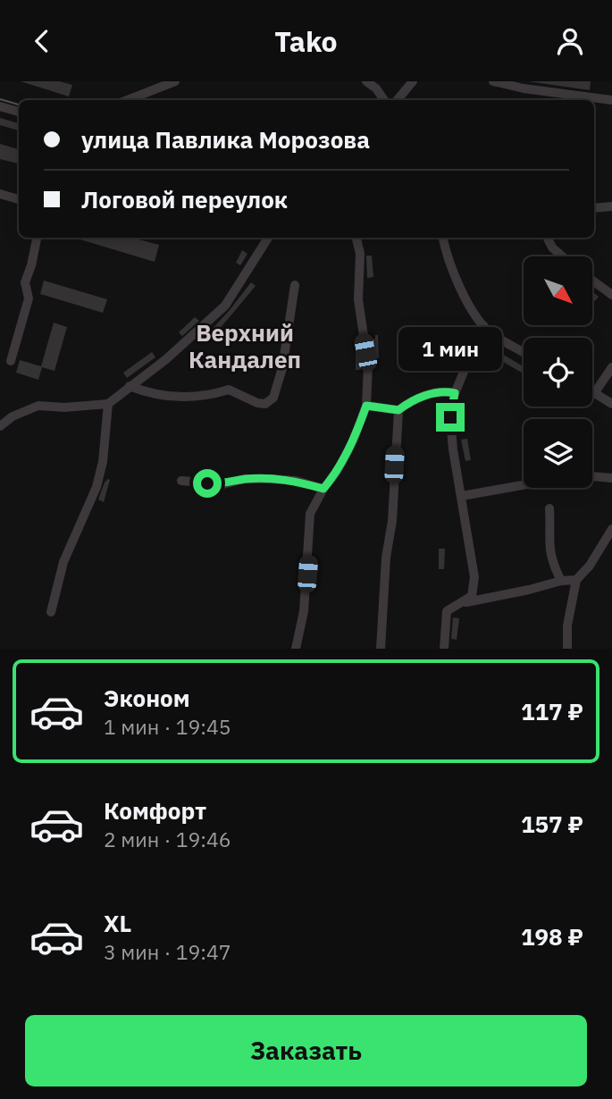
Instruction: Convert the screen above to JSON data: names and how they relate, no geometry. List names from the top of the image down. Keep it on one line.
{"districts":["Верхний Кандалеп"],"north":"bottom right","page":{"header":"Tako","banner":["улица Павлика Морозова","Логовой переулок"],"bubble":"1 мин","list":[{"name":"Эконом","note":"1 мин · 19:45","value":"117 ₽"},{"name":"Комфорт","note":"2 мин · 19:46","value":"157 ₽"},{"name":"XL","note":"3 мин · 19:47","value":"198 ₽"}],"buttons":"Заказать"}}
